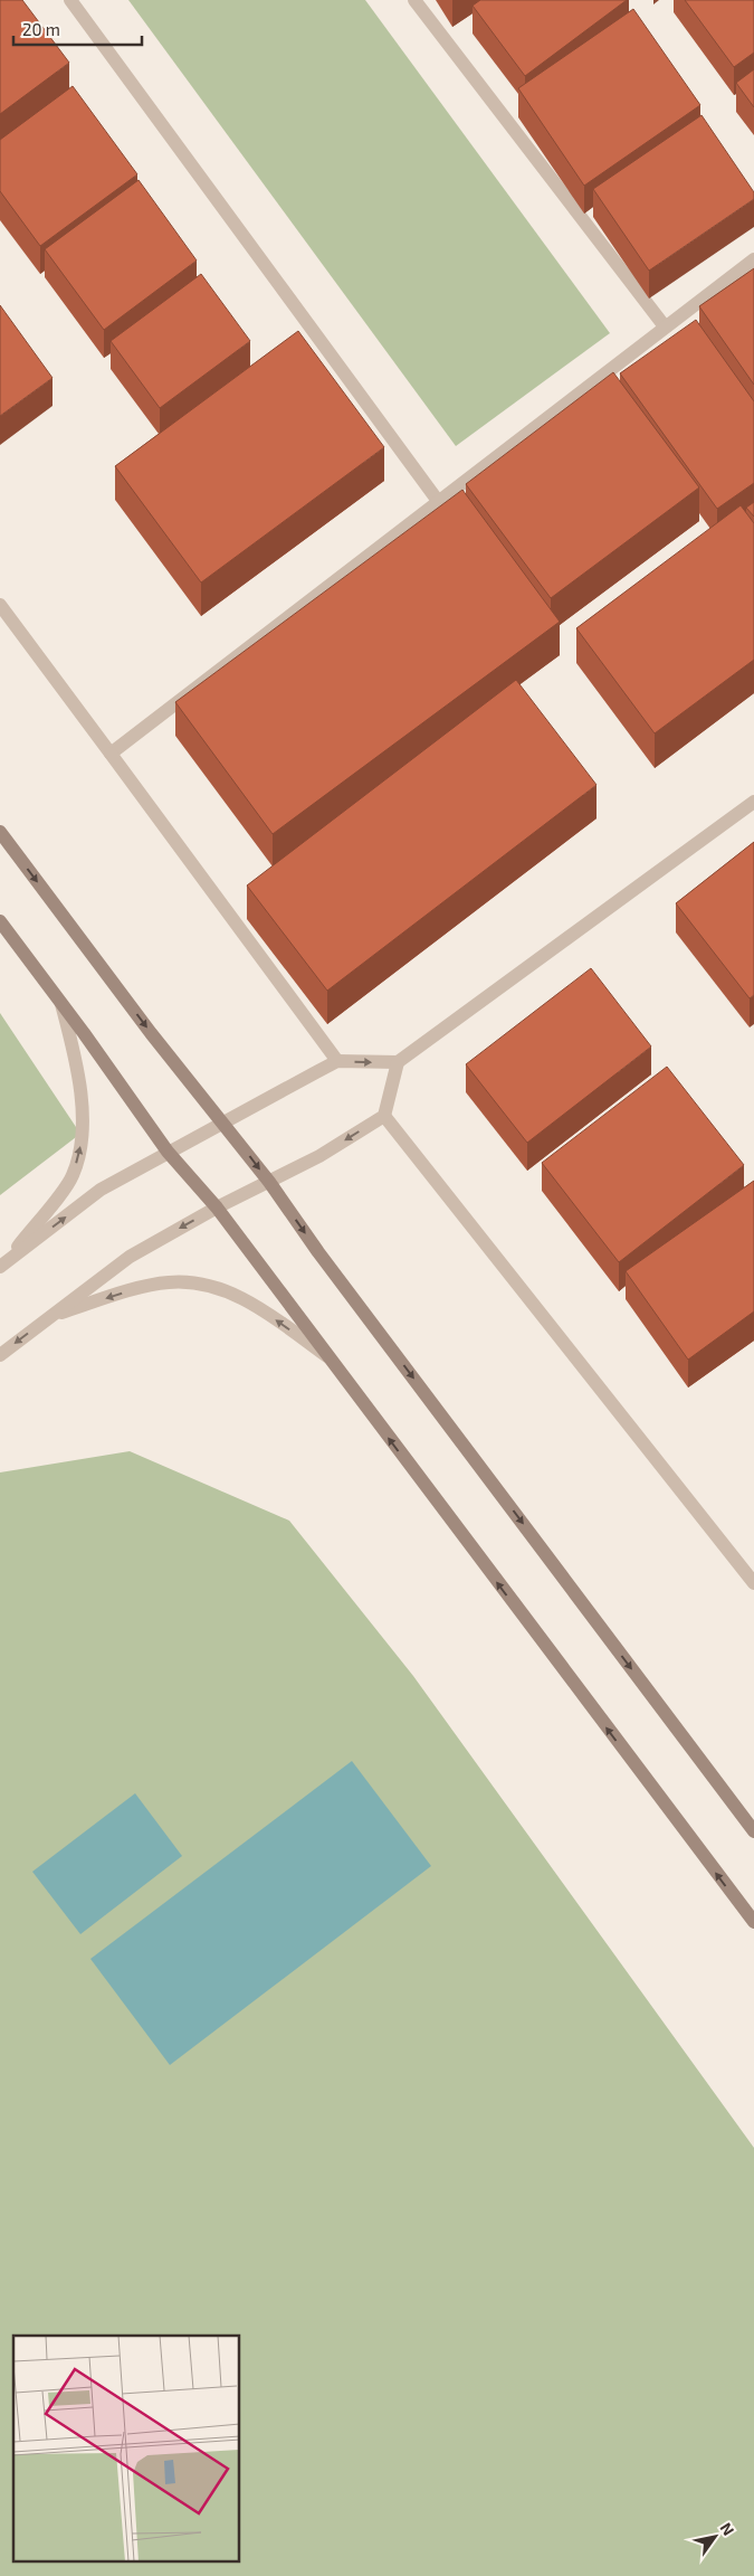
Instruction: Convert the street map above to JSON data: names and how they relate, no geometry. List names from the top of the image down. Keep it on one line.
{"scale_bar":"20 m","north":"top right"}
